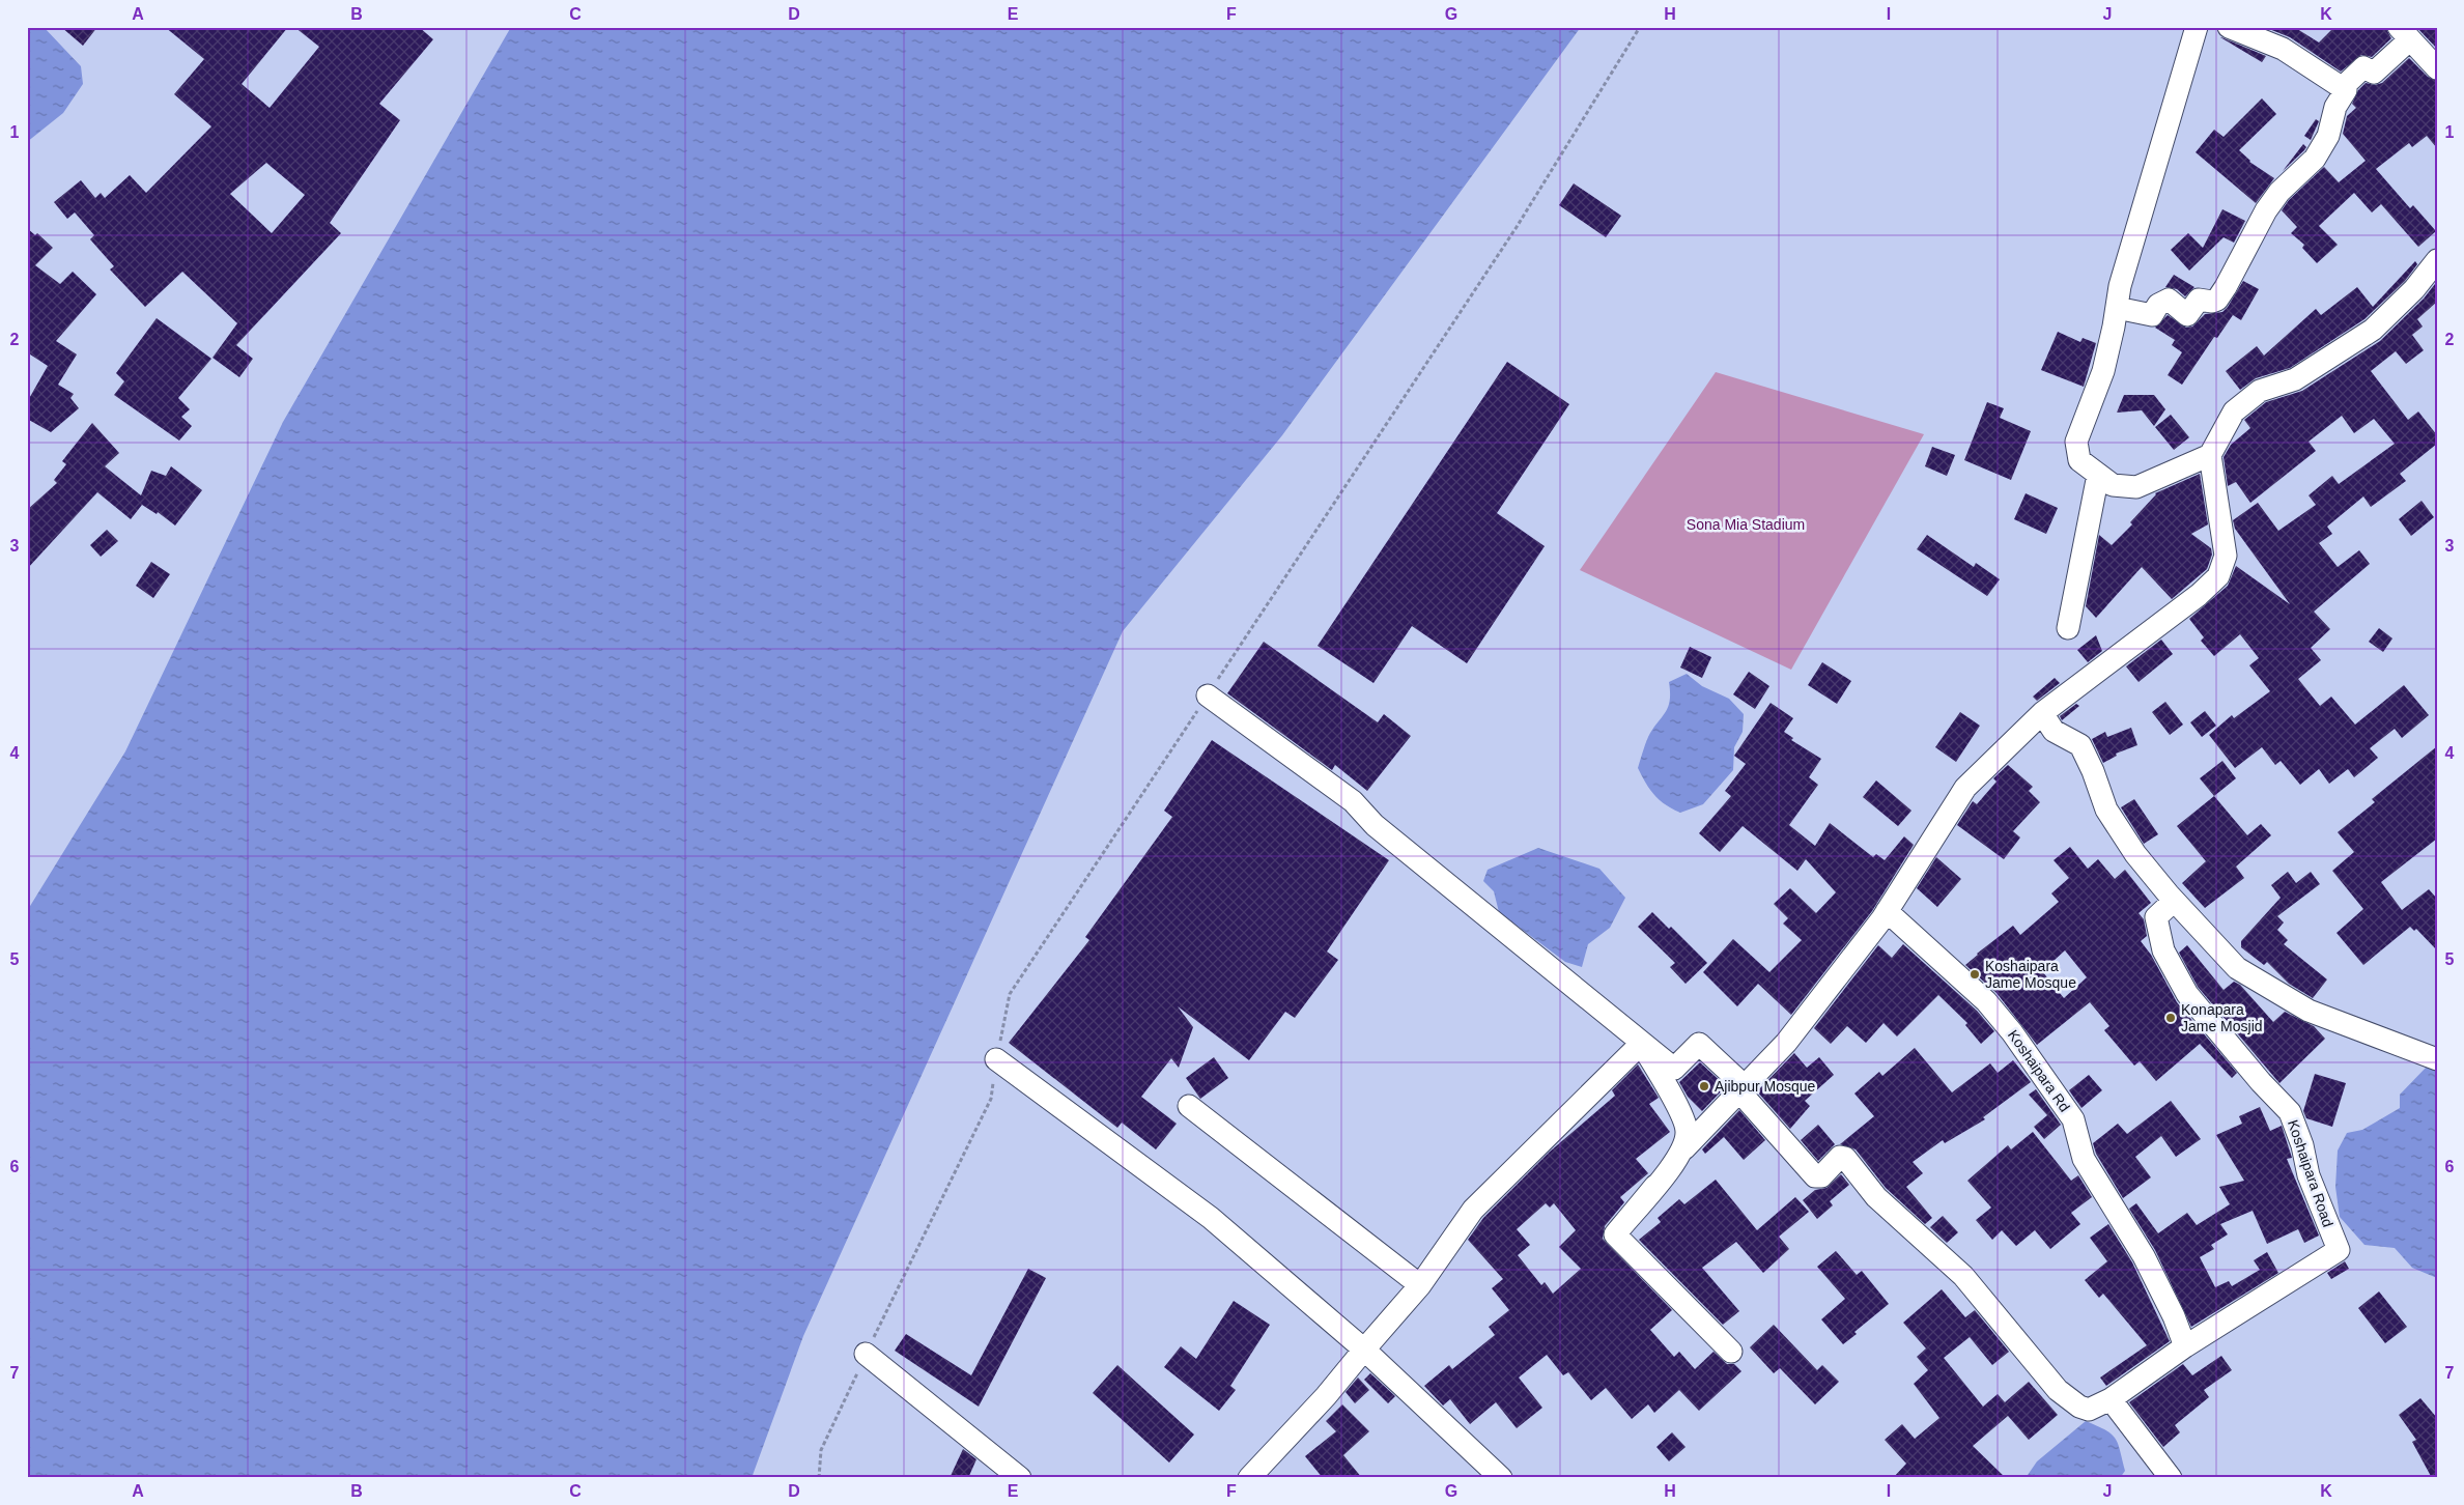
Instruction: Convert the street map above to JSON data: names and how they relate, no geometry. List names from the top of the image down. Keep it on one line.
{"streets":{"street":["Koshaipara Rd","Koshaipara Road"]},"crossings":[["Koshaipara Rd","Koshaipara Road"]],"parks":["Sona Mia Stadium"],"places":["Koshaipara Jame Mosque","Konapara Jame Mosjid","Ajibpur Mosque"],"grid":{"columns":["A","B","C","D","E","F","G","H","I","J","K"],"rows":["1","2","3","4","5","6","7"]}}
